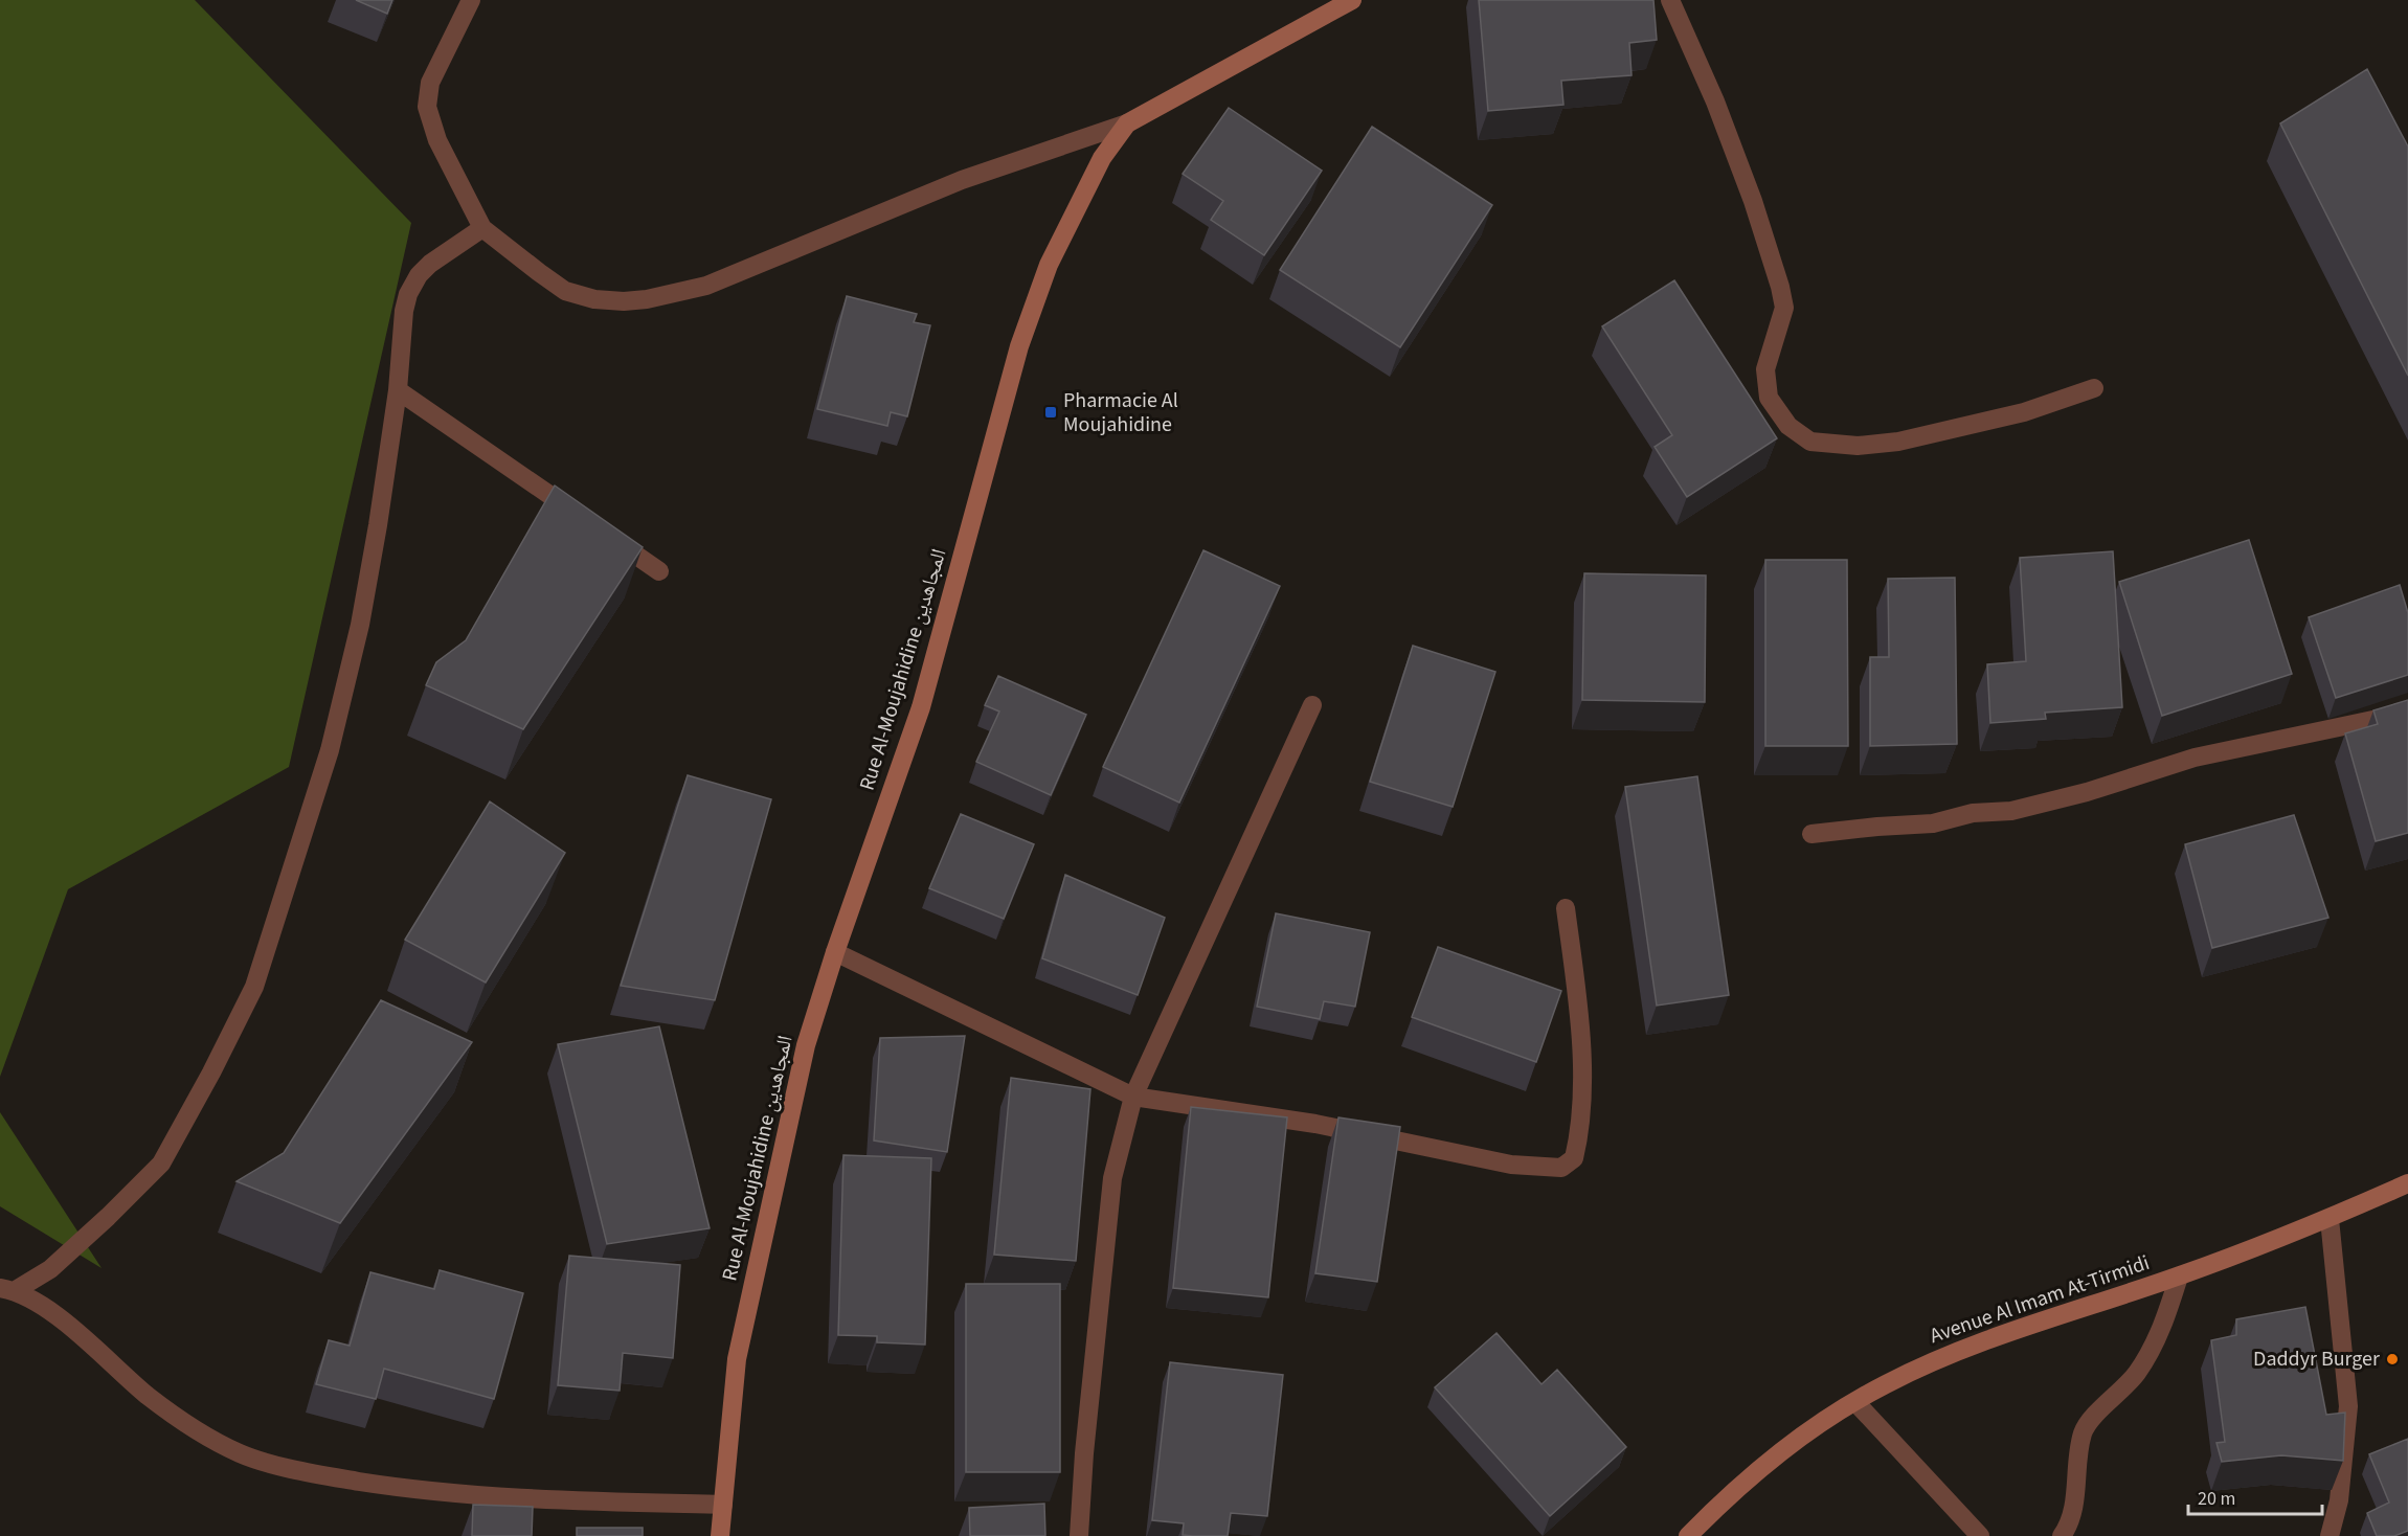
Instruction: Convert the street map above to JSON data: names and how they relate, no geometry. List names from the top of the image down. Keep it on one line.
{"streets":{"street":["Rue Al-Moujahidine المجاهدين","Avenue Al Imam At-Tirmidi"]},"places":{"transit":["Pharmacie Al Moujahidine"],"other":["Daddyr Burger"]},"scale_bar":"20 m"}
